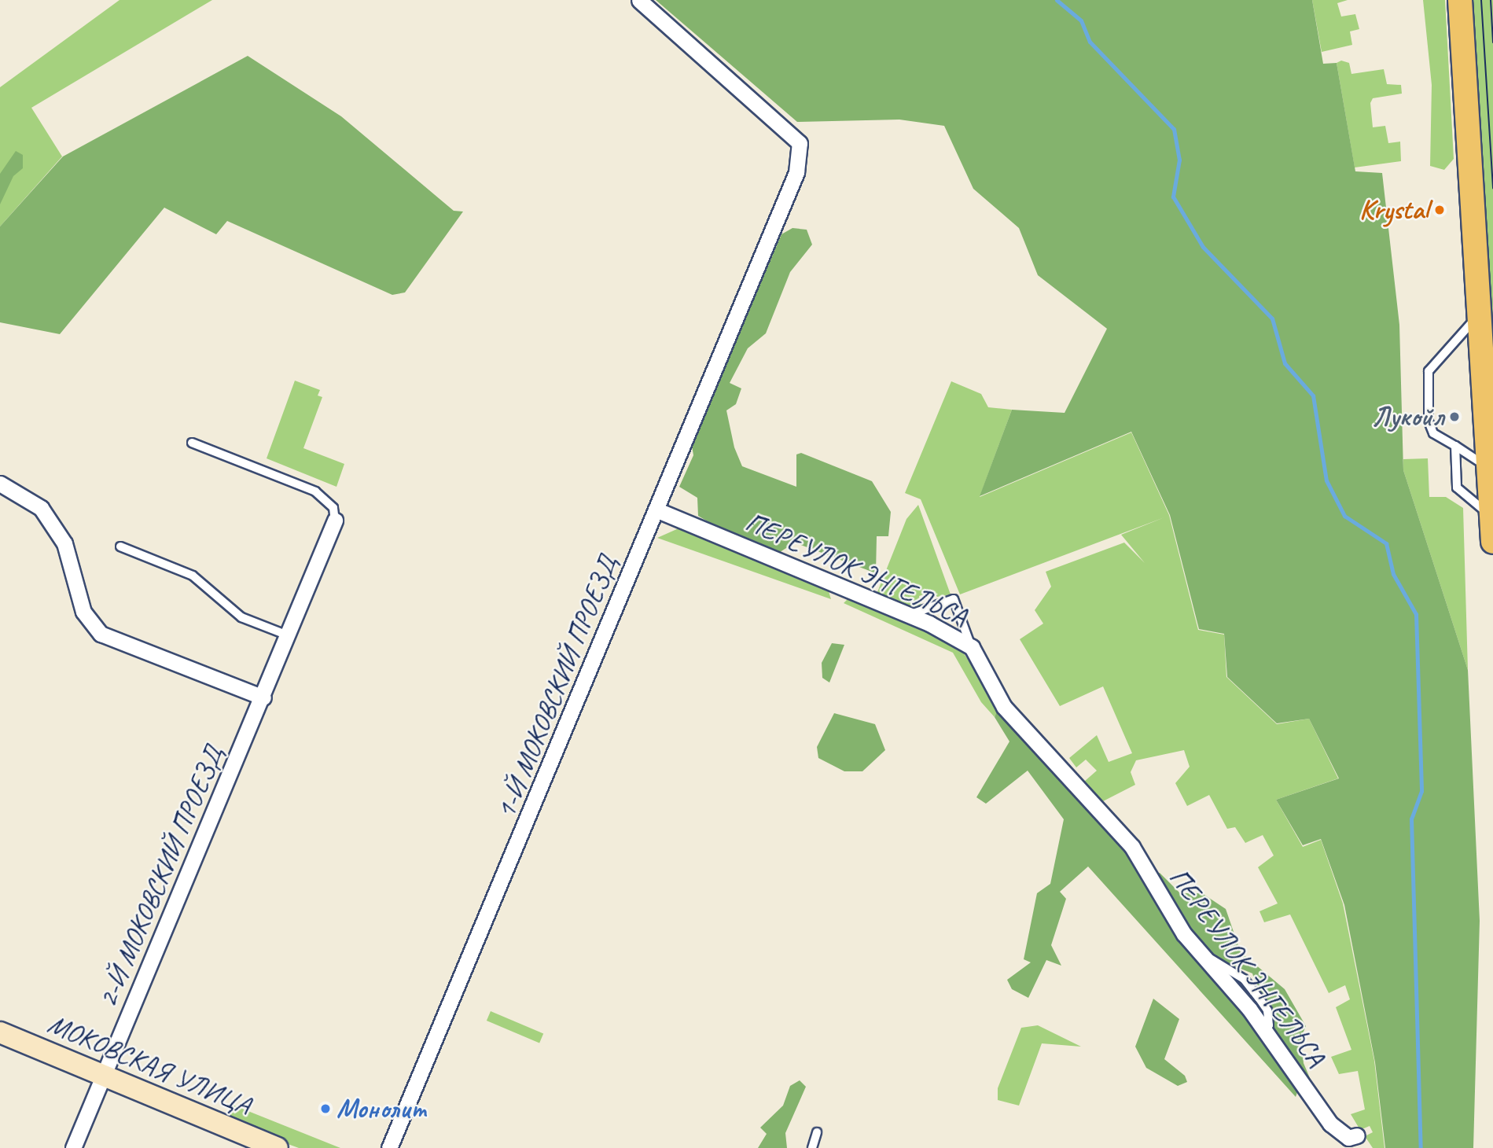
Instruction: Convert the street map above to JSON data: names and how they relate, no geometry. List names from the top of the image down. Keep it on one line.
{"streets":{"street":["ПЕРЕУЛОК ЭНГЕЛЬСА","1-Й МОКОВСКИЙ ПРОЕЗД","2-Й МОКОВСКИЙ ПРОЕЗД","МОКОВСКАЯ УЛИЦА"]},"crossings":[["ПЕРЕУЛОК ЭНГЕЛЬСА","1-Й МОКОВСКИЙ ПРОЕЗД"],["2-Й МОКОВСКИЙ ПРОЕЗД","МОКОВСКАЯ УЛИЦА"]],"places":["Krystal","Лукойл","Монолит"]}
